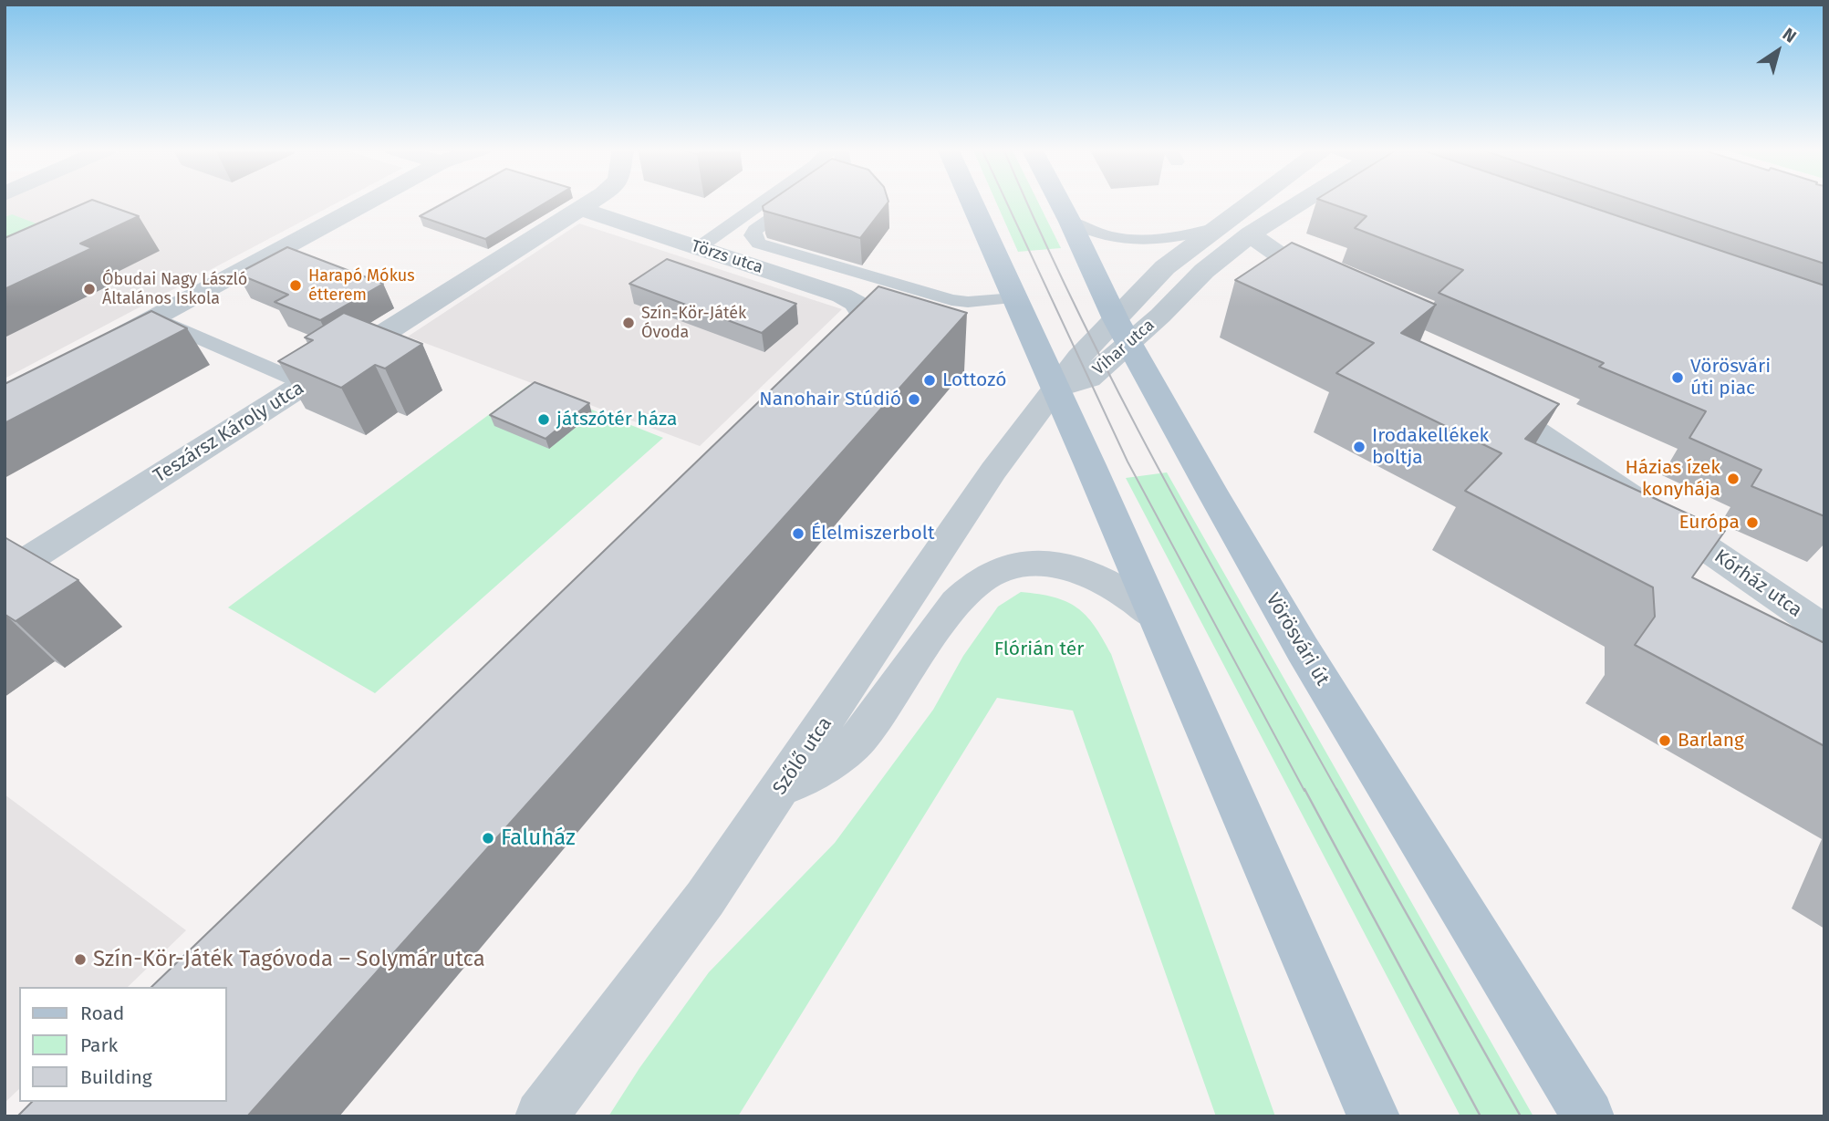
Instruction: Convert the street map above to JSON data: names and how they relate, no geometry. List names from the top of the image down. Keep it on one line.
{"streets":{"main road":["Vörösvári út"],"street":["Törzs utca","Vihar utca","Teszársz Károly utca","Kórház utca","Szőlő utca"]},"crossings":[["Törzs utca","Teszársz Károly utca"],["Vihar utca","Vörösvári út"],["Vihar utca","Szőlő utca"]],"parks":["Flórián tér"],"places":["Harapó Mókus étterem","Óbudai Nagy László Általános Iskola","Szín-Kör-Játék Óvoda","Vörösvári úti piac","Lottozó","Nanohair Stúdió","játszótér háza","Irodakellékek boltja","Házias ízek konyhája","Európa","Élelmiszerbolt","Barlang","Faluház","Szín-Kör-Játék Tagóvoda – Solymár utca"],"legend":["Road","Park","Building"],"north":"top right"}
